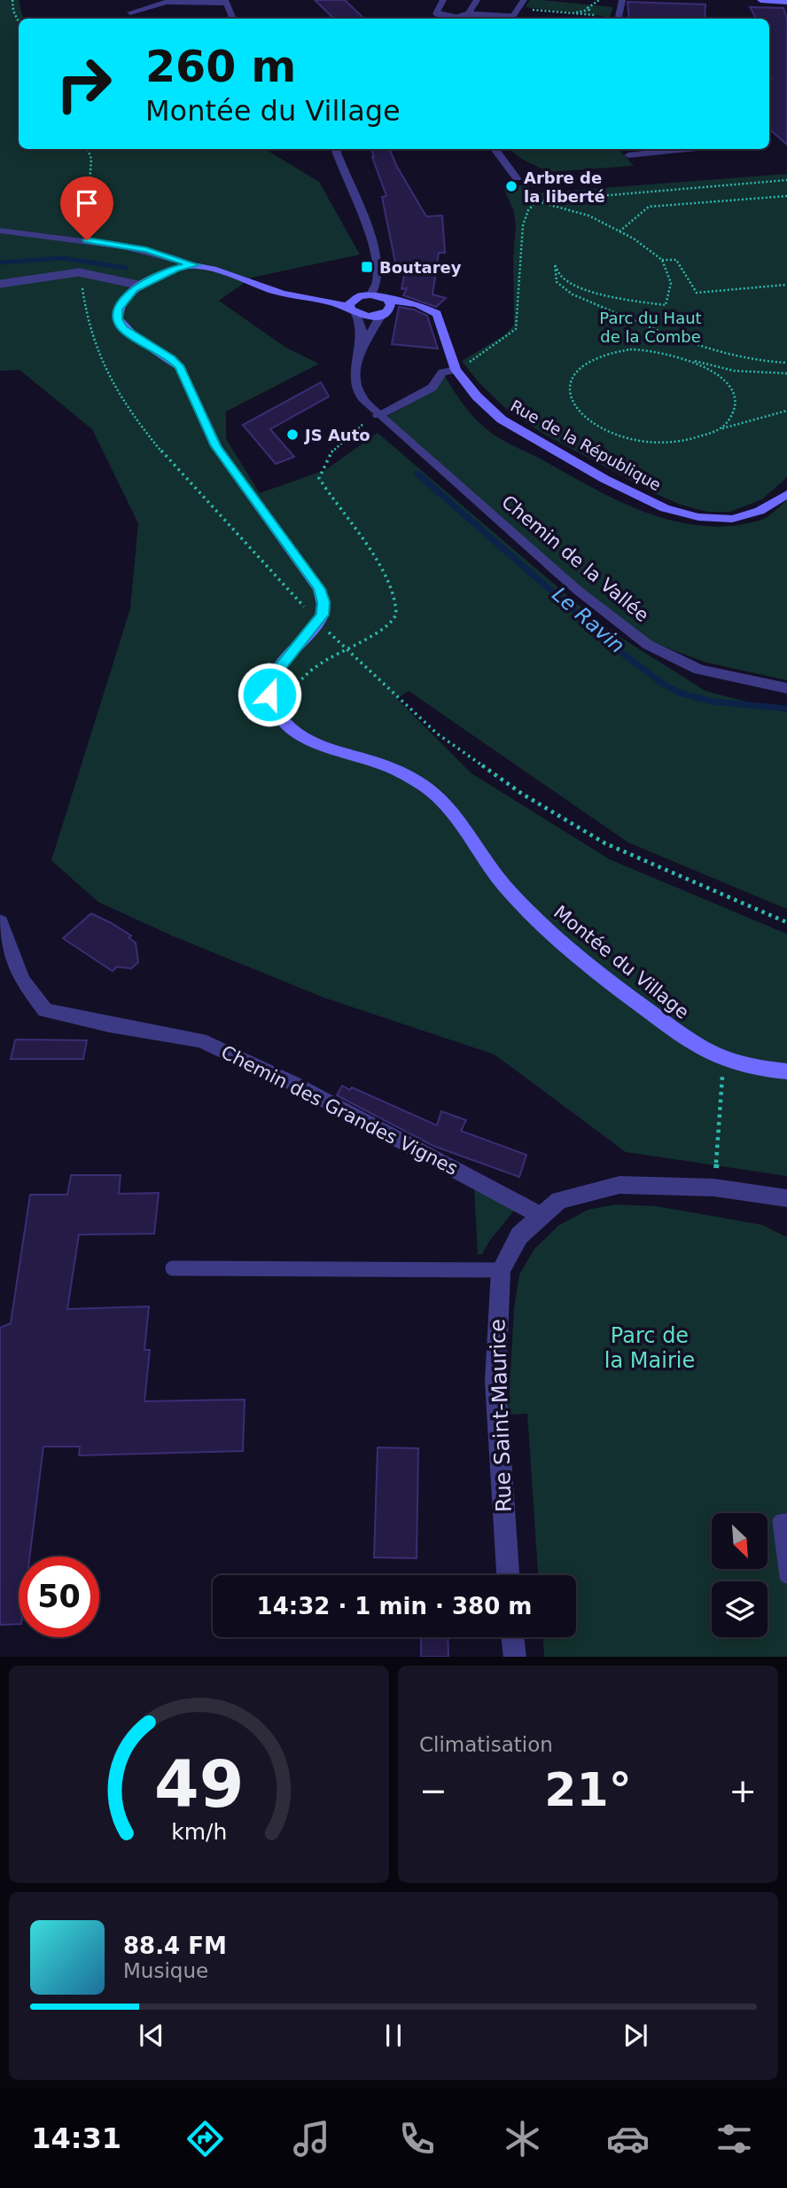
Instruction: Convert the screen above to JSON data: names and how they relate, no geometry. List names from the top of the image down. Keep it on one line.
{"streets":{"main road":["Rue de la République","Montée du Village"],"street":["Chemin de la Vallée","Chemin des Grandes Vignes","Rue Saint-Maurice"]},"crossings":[["Chemin des Grandes Vignes","Rue Saint-Maurice"]],"water":["Le Ravin"],"parks":["Parc du Haut de la Combe","Parc de la Mairie"],"places":{"other":["Arbre de la liberté","JS Auto"],"transit":["Boutarey"]},"north":"bottom right","page":{"turn":["260 m","Montée du Village"],"limit":"50","trip":"14:32 · 1 min · 380 m","tile":"Climatisation","heat":["−","21°","+"],"song":["88.4 FM","Musique"],"tabs":"14:31","gauge":["49","km/h"]}}
